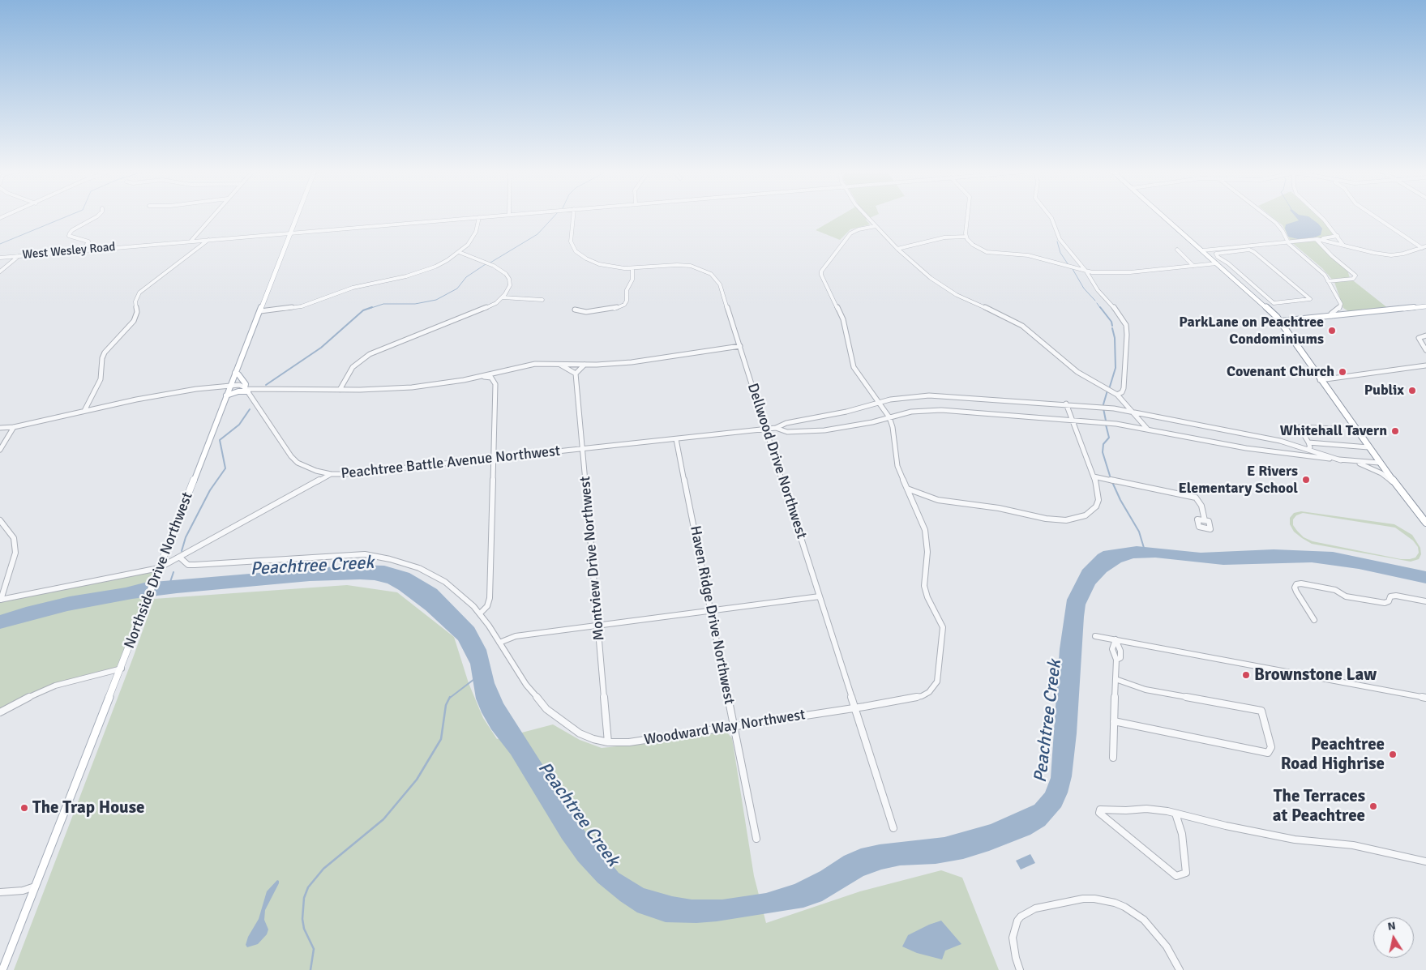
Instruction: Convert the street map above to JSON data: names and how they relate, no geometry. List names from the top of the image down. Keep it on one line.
{"streets":{"main road":["Northside Drive Northwest"],"street":["West Wesley Road","Dellwood Drive Northwest","Peachtree Battle Avenue Northwest","Montview Drive Northwest","Haven Ridge Drive Northwest","Woodward Way Northwest"]},"crossings":[["West Wesley Road","Northside Drive Northwest"],["Dellwood Drive Northwest","Peachtree Battle Avenue Northwest"],["Dellwood Drive Northwest","Woodward Way Northwest"],["Peachtree Battle Avenue Northwest","Montview Drive Northwest"],["Peachtree Battle Avenue Northwest","Haven Ridge Drive Northwest"],["Peachtree Battle Avenue Northwest","Woodward Way Northwest"],["Montview Drive Northwest","Woodward Way Northwest"],["Haven Ridge Drive Northwest","Woodward Way Northwest"]],"water":["Peachtree Creek"],"places":["ParkLane on Peachtree Condominiums","Covenant Church","Publix","Whitehall Tavern","E Rivers Elementary School","Brownstone Law","Peachtree Road Highrise","The Terraces at Peachtree","The Trap House"],"north":"top"}
